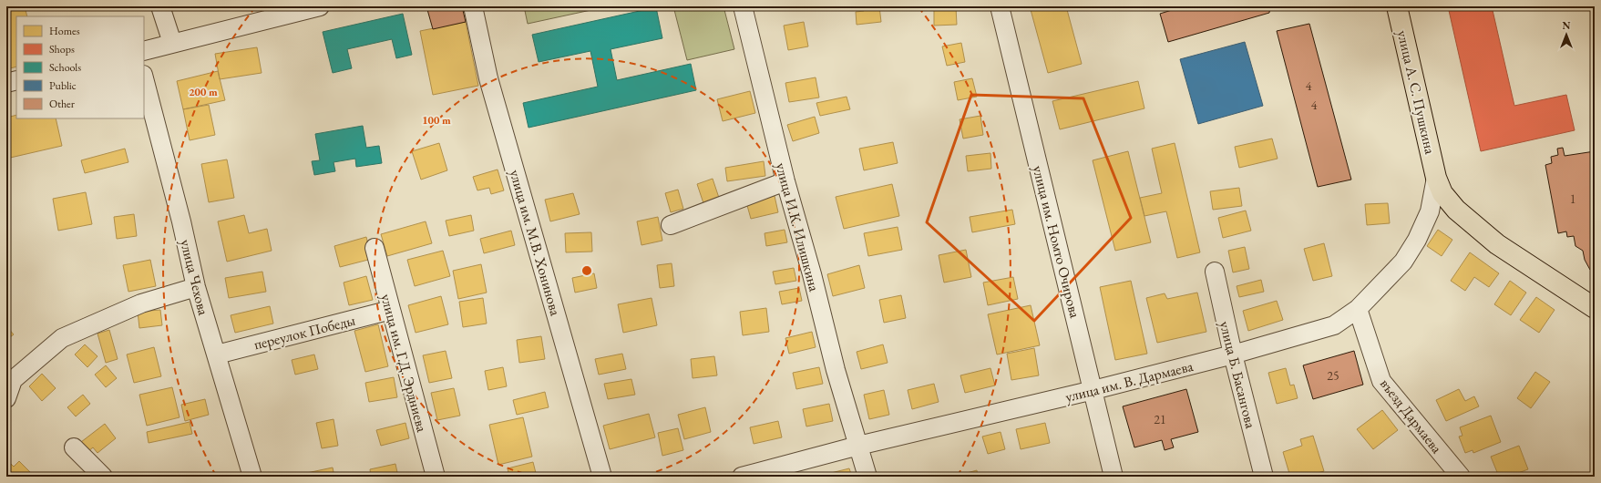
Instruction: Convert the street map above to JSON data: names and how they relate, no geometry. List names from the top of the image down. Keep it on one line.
{"streets":{"main road":["улица А. С. Пушкина"],"street":["улица И.К. Илишкина","улица им. Номто Очирова","улица им. М.В. Хонинова","улица Чехова","переулок Победы","улица им. Г.Д. Эрдниева","улица Б. Басангова","улица им. В. Дармаева","въезд Дармаева"]},"crossings":[["улица А. С. Пушкина","улица им. В. Дармаева"],["улица И.К. Илишкина","улица им. В. Дармаева"],["улица им. Номто Очирова","улица им. В. Дармаева"],["улица Чехова","переулок Победы"],["переулок Победы","улица им. Г.Д. Эрдниева"],["улица Б. Басангова","улица им. В. Дармаева"],["улица им. В. Дармаева","въезд Дармаева"]],"house_numbers":["4","4","1","25","21"],"legend":["Homes","Shops","Schools","Public","Other"],"north":"top","rings":["200 m","100 m"]}
